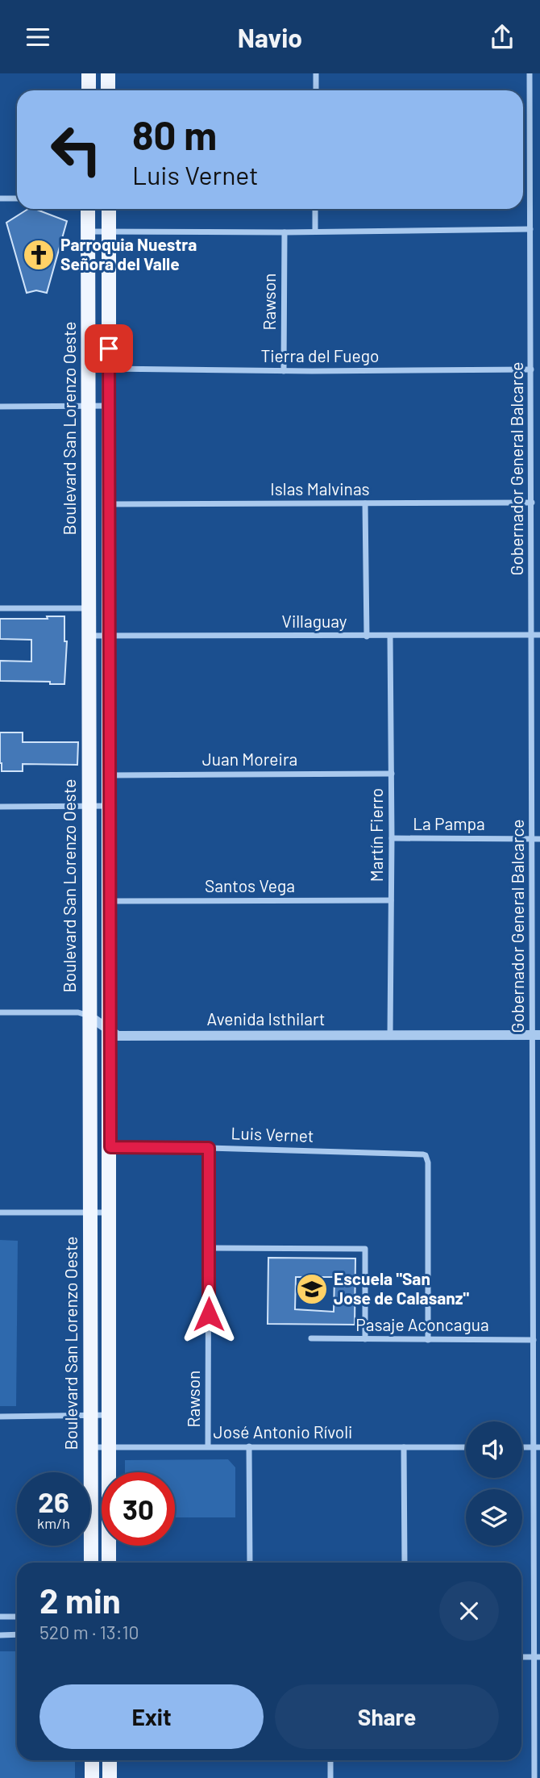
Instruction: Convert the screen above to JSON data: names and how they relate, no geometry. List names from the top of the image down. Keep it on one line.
{"streets":{"main road":["Boulevard San Lorenzo Oeste"],"street":["Rawson","Tierra del Fuego","Gobernador General Balcarce","Islas Malvinas","Villaguay","Juan Moreira","La Pampa","Martín Fierro","Santos Vega","Avenida Isthilart","Luis Vernet","Pasaje Aconcagua","José Antonio Rívoli"]},"crossings":[["Rawson","Tierra del Fuego"],["Rawson","Luis Vernet"],["Rawson","José Antonio Rívoli"],["Tierra del Fuego","Gobernador General Balcarce"],["Boulevard San Lorenzo Oeste","Villaguay"],["Boulevard San Lorenzo Oeste","Avenida Isthilart"],["Boulevard San Lorenzo Oeste","José Antonio Rívoli"],["Gobernador General Balcarce","Islas Malvinas"],["Gobernador General Balcarce","Villaguay"],["Gobernador General Balcarce","La Pampa"],["Gobernador General Balcarce","Avenida Isthilart"],["Gobernador General Balcarce","Pasaje Aconcagua"],["Villaguay","Martín Fierro"],["Juan Moreira","Martín Fierro"],["La Pampa","Martín Fierro"],["Martín Fierro","Santos Vega"],["Martín Fierro","Avenida Isthilart"],["Luis Vernet","Pasaje Aconcagua"]],"places":{"church":["Parroquia Nuestra Señora del Valle"],"school or university":["Escuela \"San Jose de Calasanz\""]},"page":{"header":"Navio","turn":["80 m","Luis Vernet"],"speed":"26 km/h","limit":"30","heading":["2 min","520 m · 13:10"],"buttons":["Exit","Share"]}}
